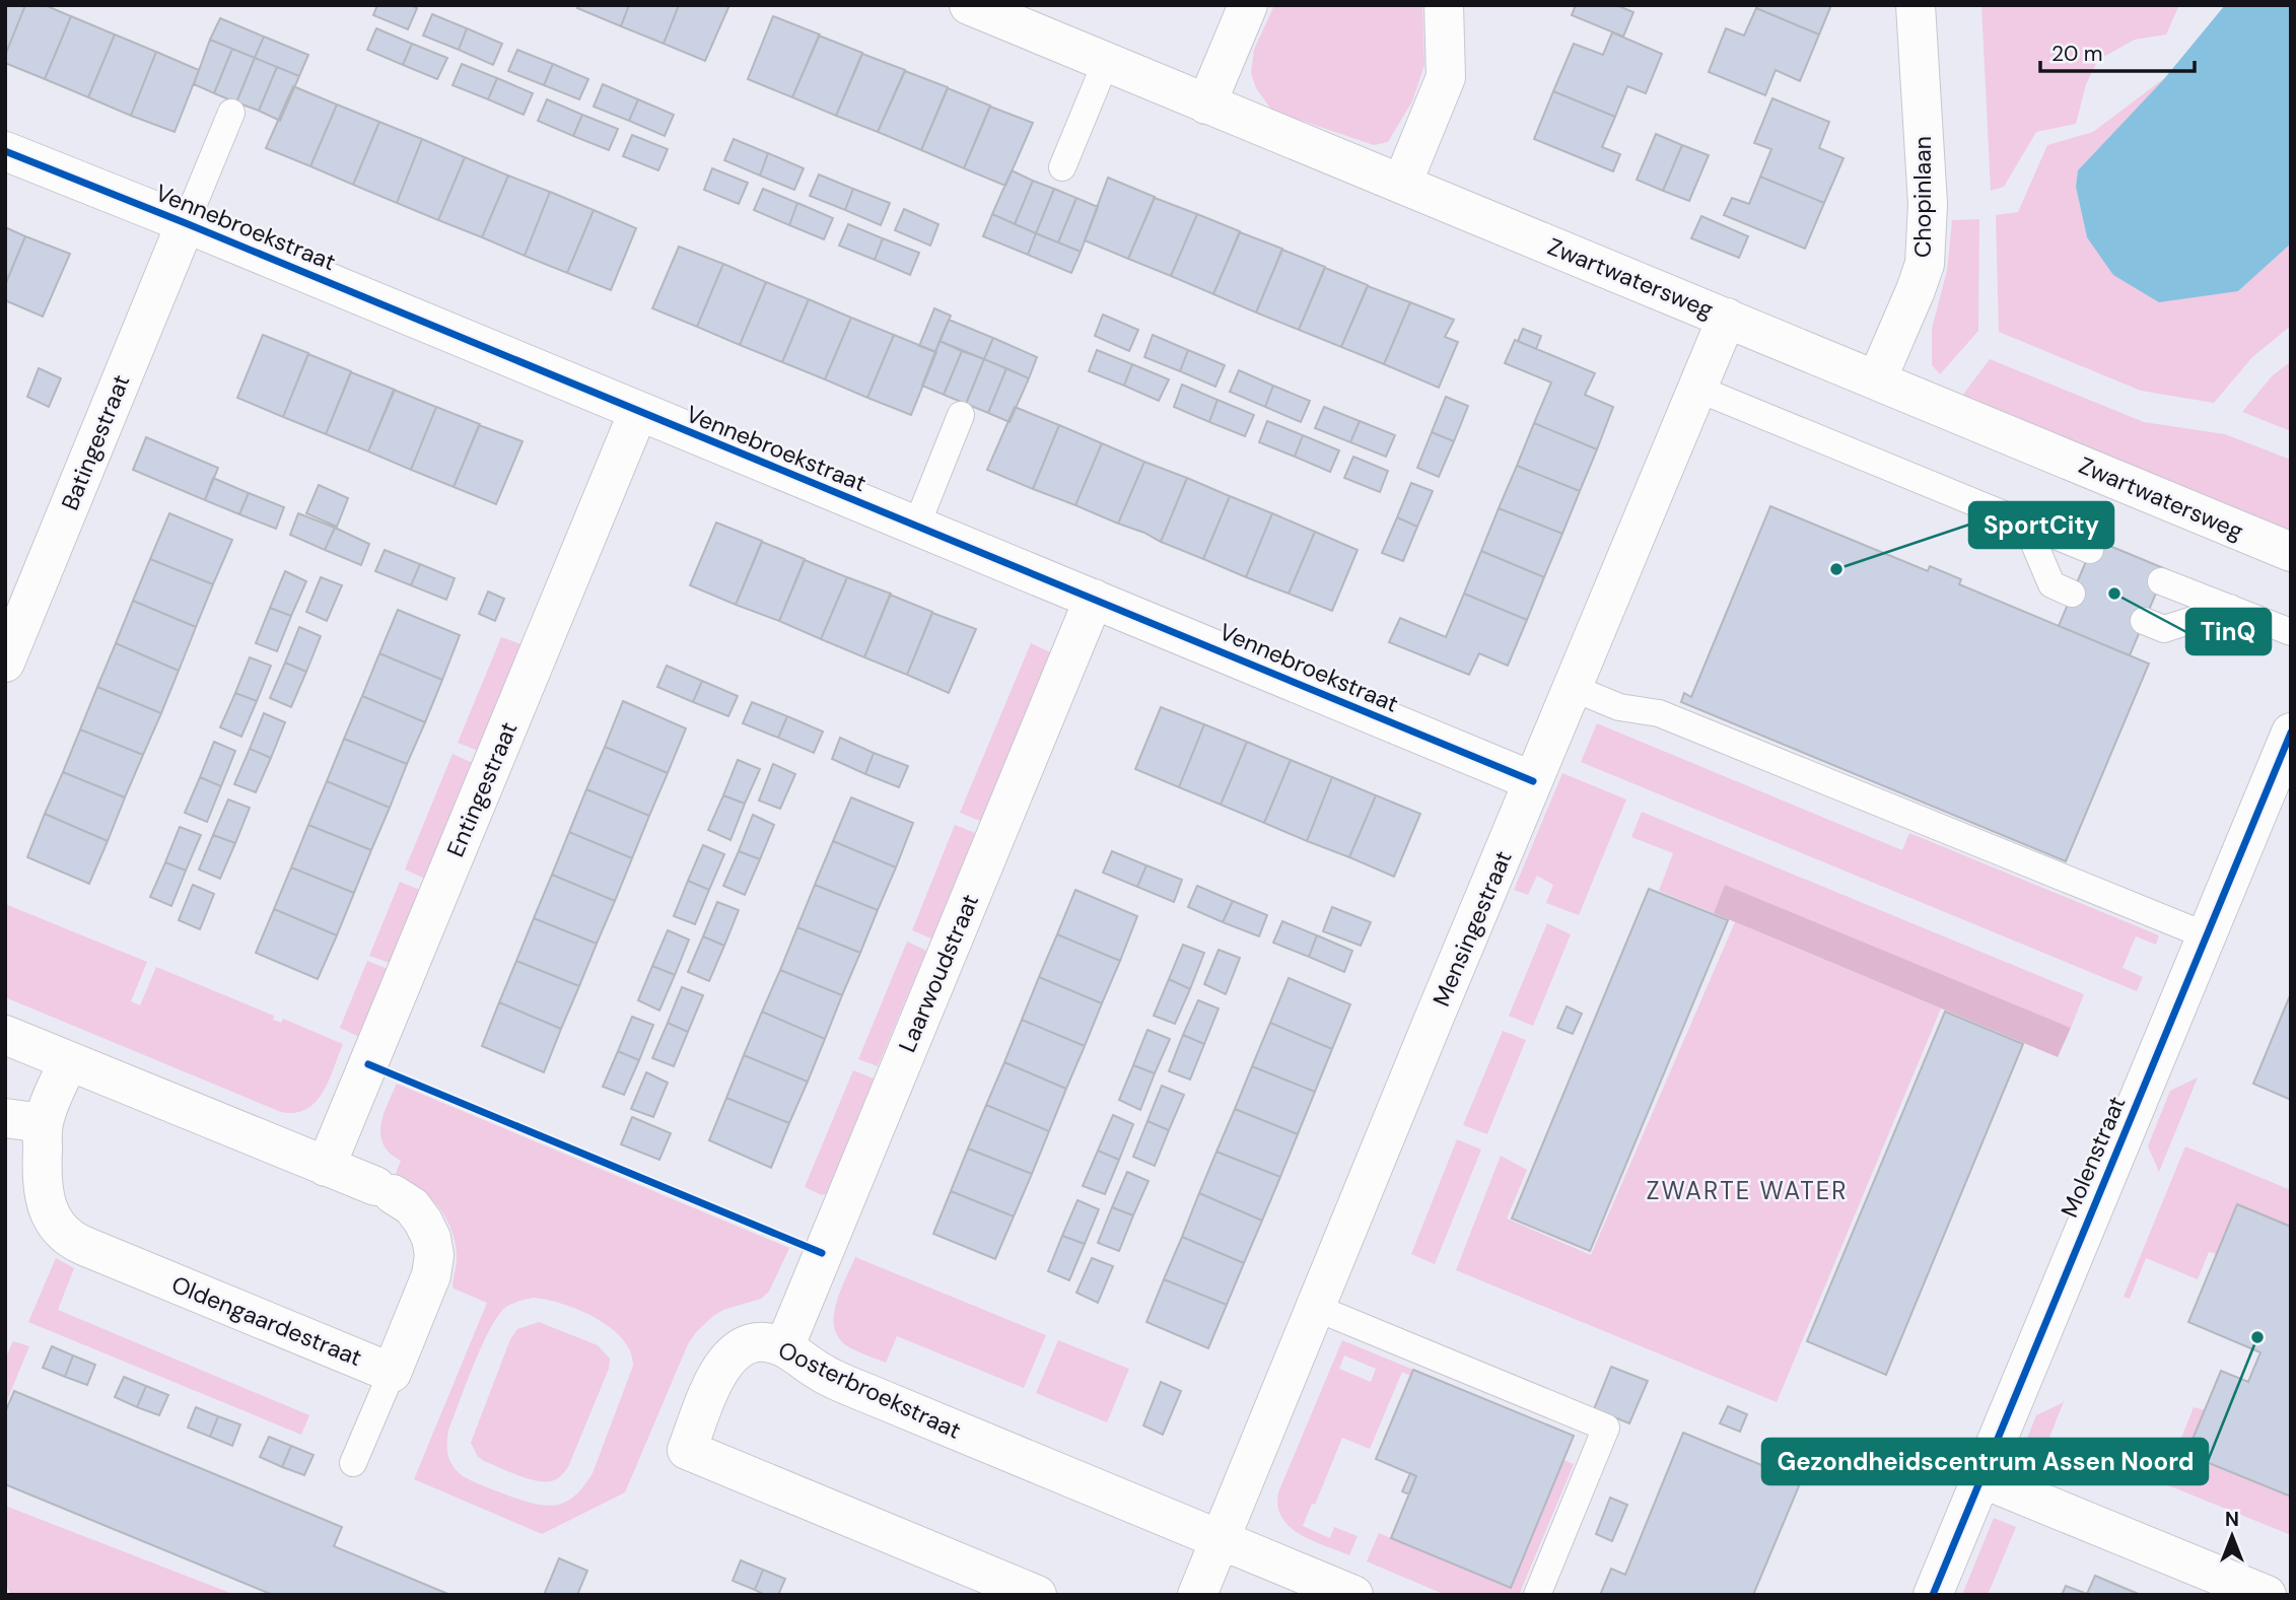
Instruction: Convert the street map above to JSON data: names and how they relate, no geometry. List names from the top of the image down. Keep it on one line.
{"streets":{"street":["Chopinlaan","Vennebroekstraat","Zwartwatersweg","Batingestraat","Entingestraat","Mensingestraat","Laarwoudstraat","Molenstraat","Oldengaardestraat","Oosterbroekstraat"]},"crossings":[["Chopinlaan","Zwartwatersweg"],["Vennebroekstraat","Batingestraat"],["Vennebroekstraat","Entingestraat"],["Vennebroekstraat","Mensingestraat"],["Vennebroekstraat","Laarwoudstraat"],["Zwartwatersweg","Mensingestraat"],["Entingestraat","Oldengaardestraat"],["Mensingestraat","Oosterbroekstraat"],["Laarwoudstraat","Oosterbroekstraat"]],"districts":["ZWARTE WATER"],"places":["SportCity","TinQ","Gezondheidscentrum Assen Noord"],"scale_bar":"20 m","north":"top"}
